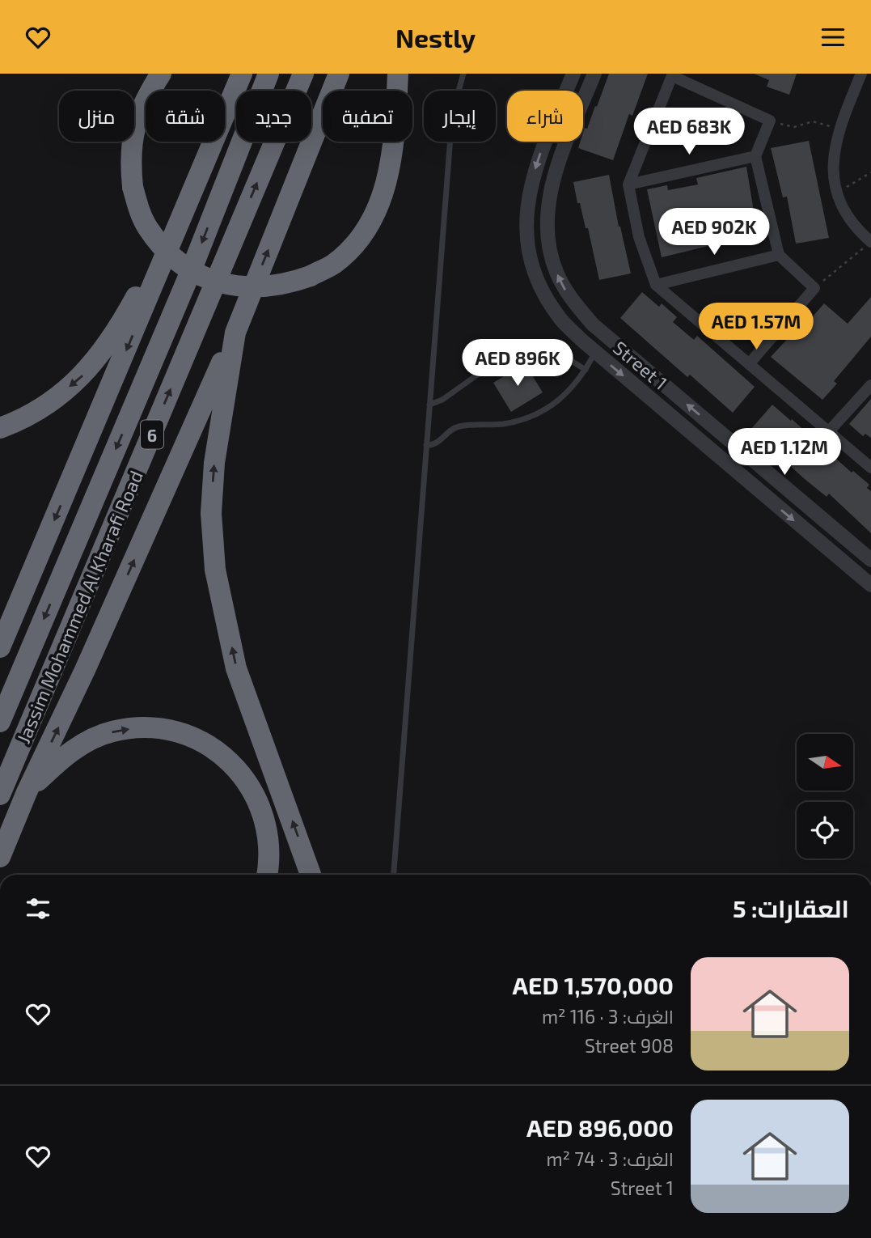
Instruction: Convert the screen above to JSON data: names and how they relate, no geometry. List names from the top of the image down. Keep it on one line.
{"streets":{"highway":["6","Jassim Mohammed Al Kharafi Road"],"street":["Street 1"]},"north":"right","page":{"header":"Nestly","chip":["شراء","إيجار","تصفية","جديد","شقة","منزل"],"price":["AED 683K","AED 902K","AED 1.57M","AED 896K","AED 1.12M"],"heading":"العقارات: 5","list":[{"name":"AED 1,570,000","note":"الغرف: 3 · 116 m² · Street 908"},{"name":"AED 896,000","note":"الغرف: 3 · 74 m² · Street 1"}]}}
